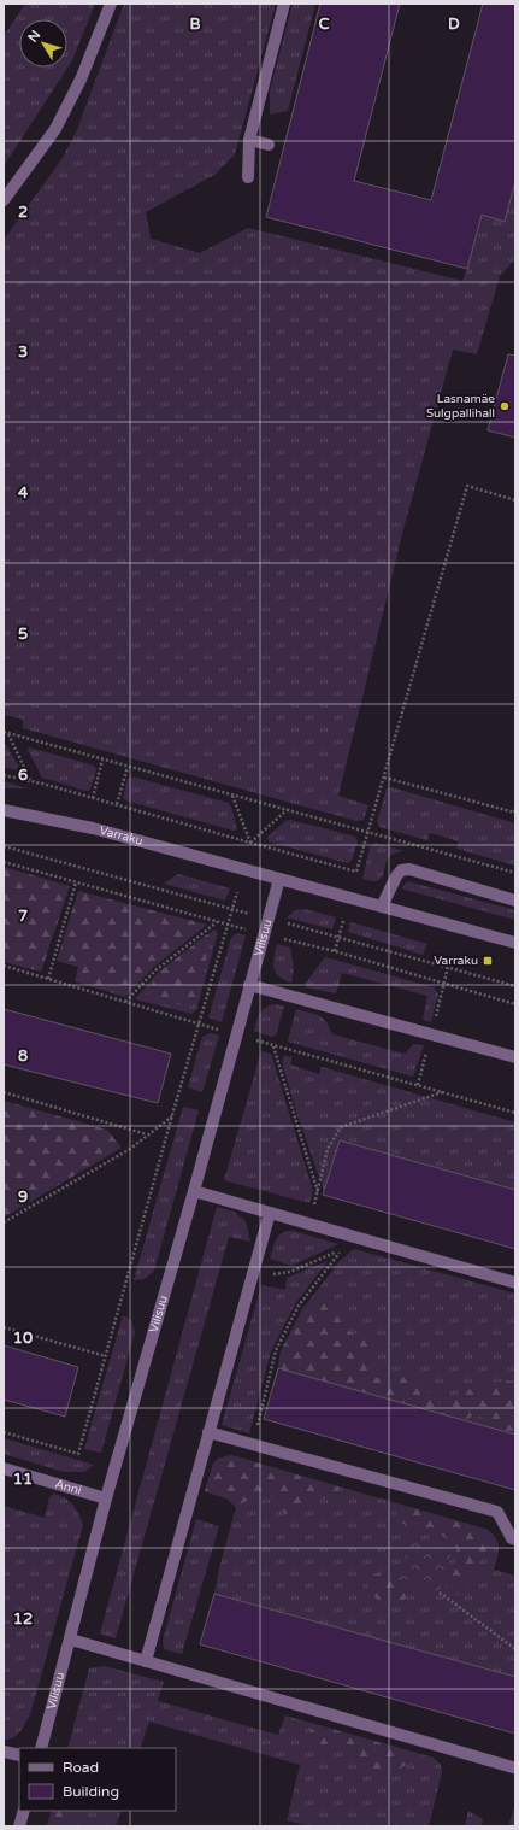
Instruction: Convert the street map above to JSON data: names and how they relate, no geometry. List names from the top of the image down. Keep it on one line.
{"streets":{"street":["Varraku","Vilisuu","Anni"]},"crossings":[["Varraku","Vilisuu"],["Vilisuu","Anni"]],"places":{"other":["Lasnamäe Sulgpallihall"],"transit":["Varraku"]},"legend":["Road","Building"],"north":"top left","grid":{"columns":["B","C","D"],"rows":["2","3","4","5","6","7","8","9","10","11","12"]}}
